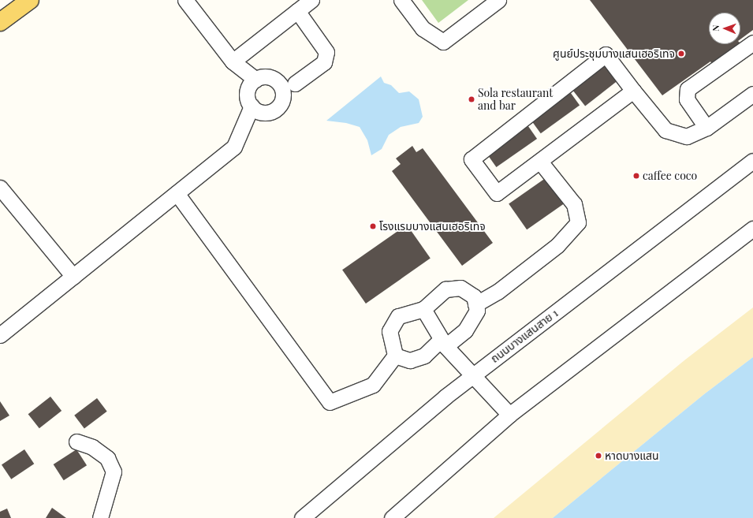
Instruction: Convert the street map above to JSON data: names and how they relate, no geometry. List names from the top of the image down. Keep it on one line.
{"streets":{"street":["ถนนบางแสนสาย 1"]},"places":["ศูนย์ประชุมบางแสนเฮอริเทจ","Sola restaurant and bar","caffee coco","โรงแรมบางแสนเฮอริเทจ","หาดบางแสน"],"north":"left"}
